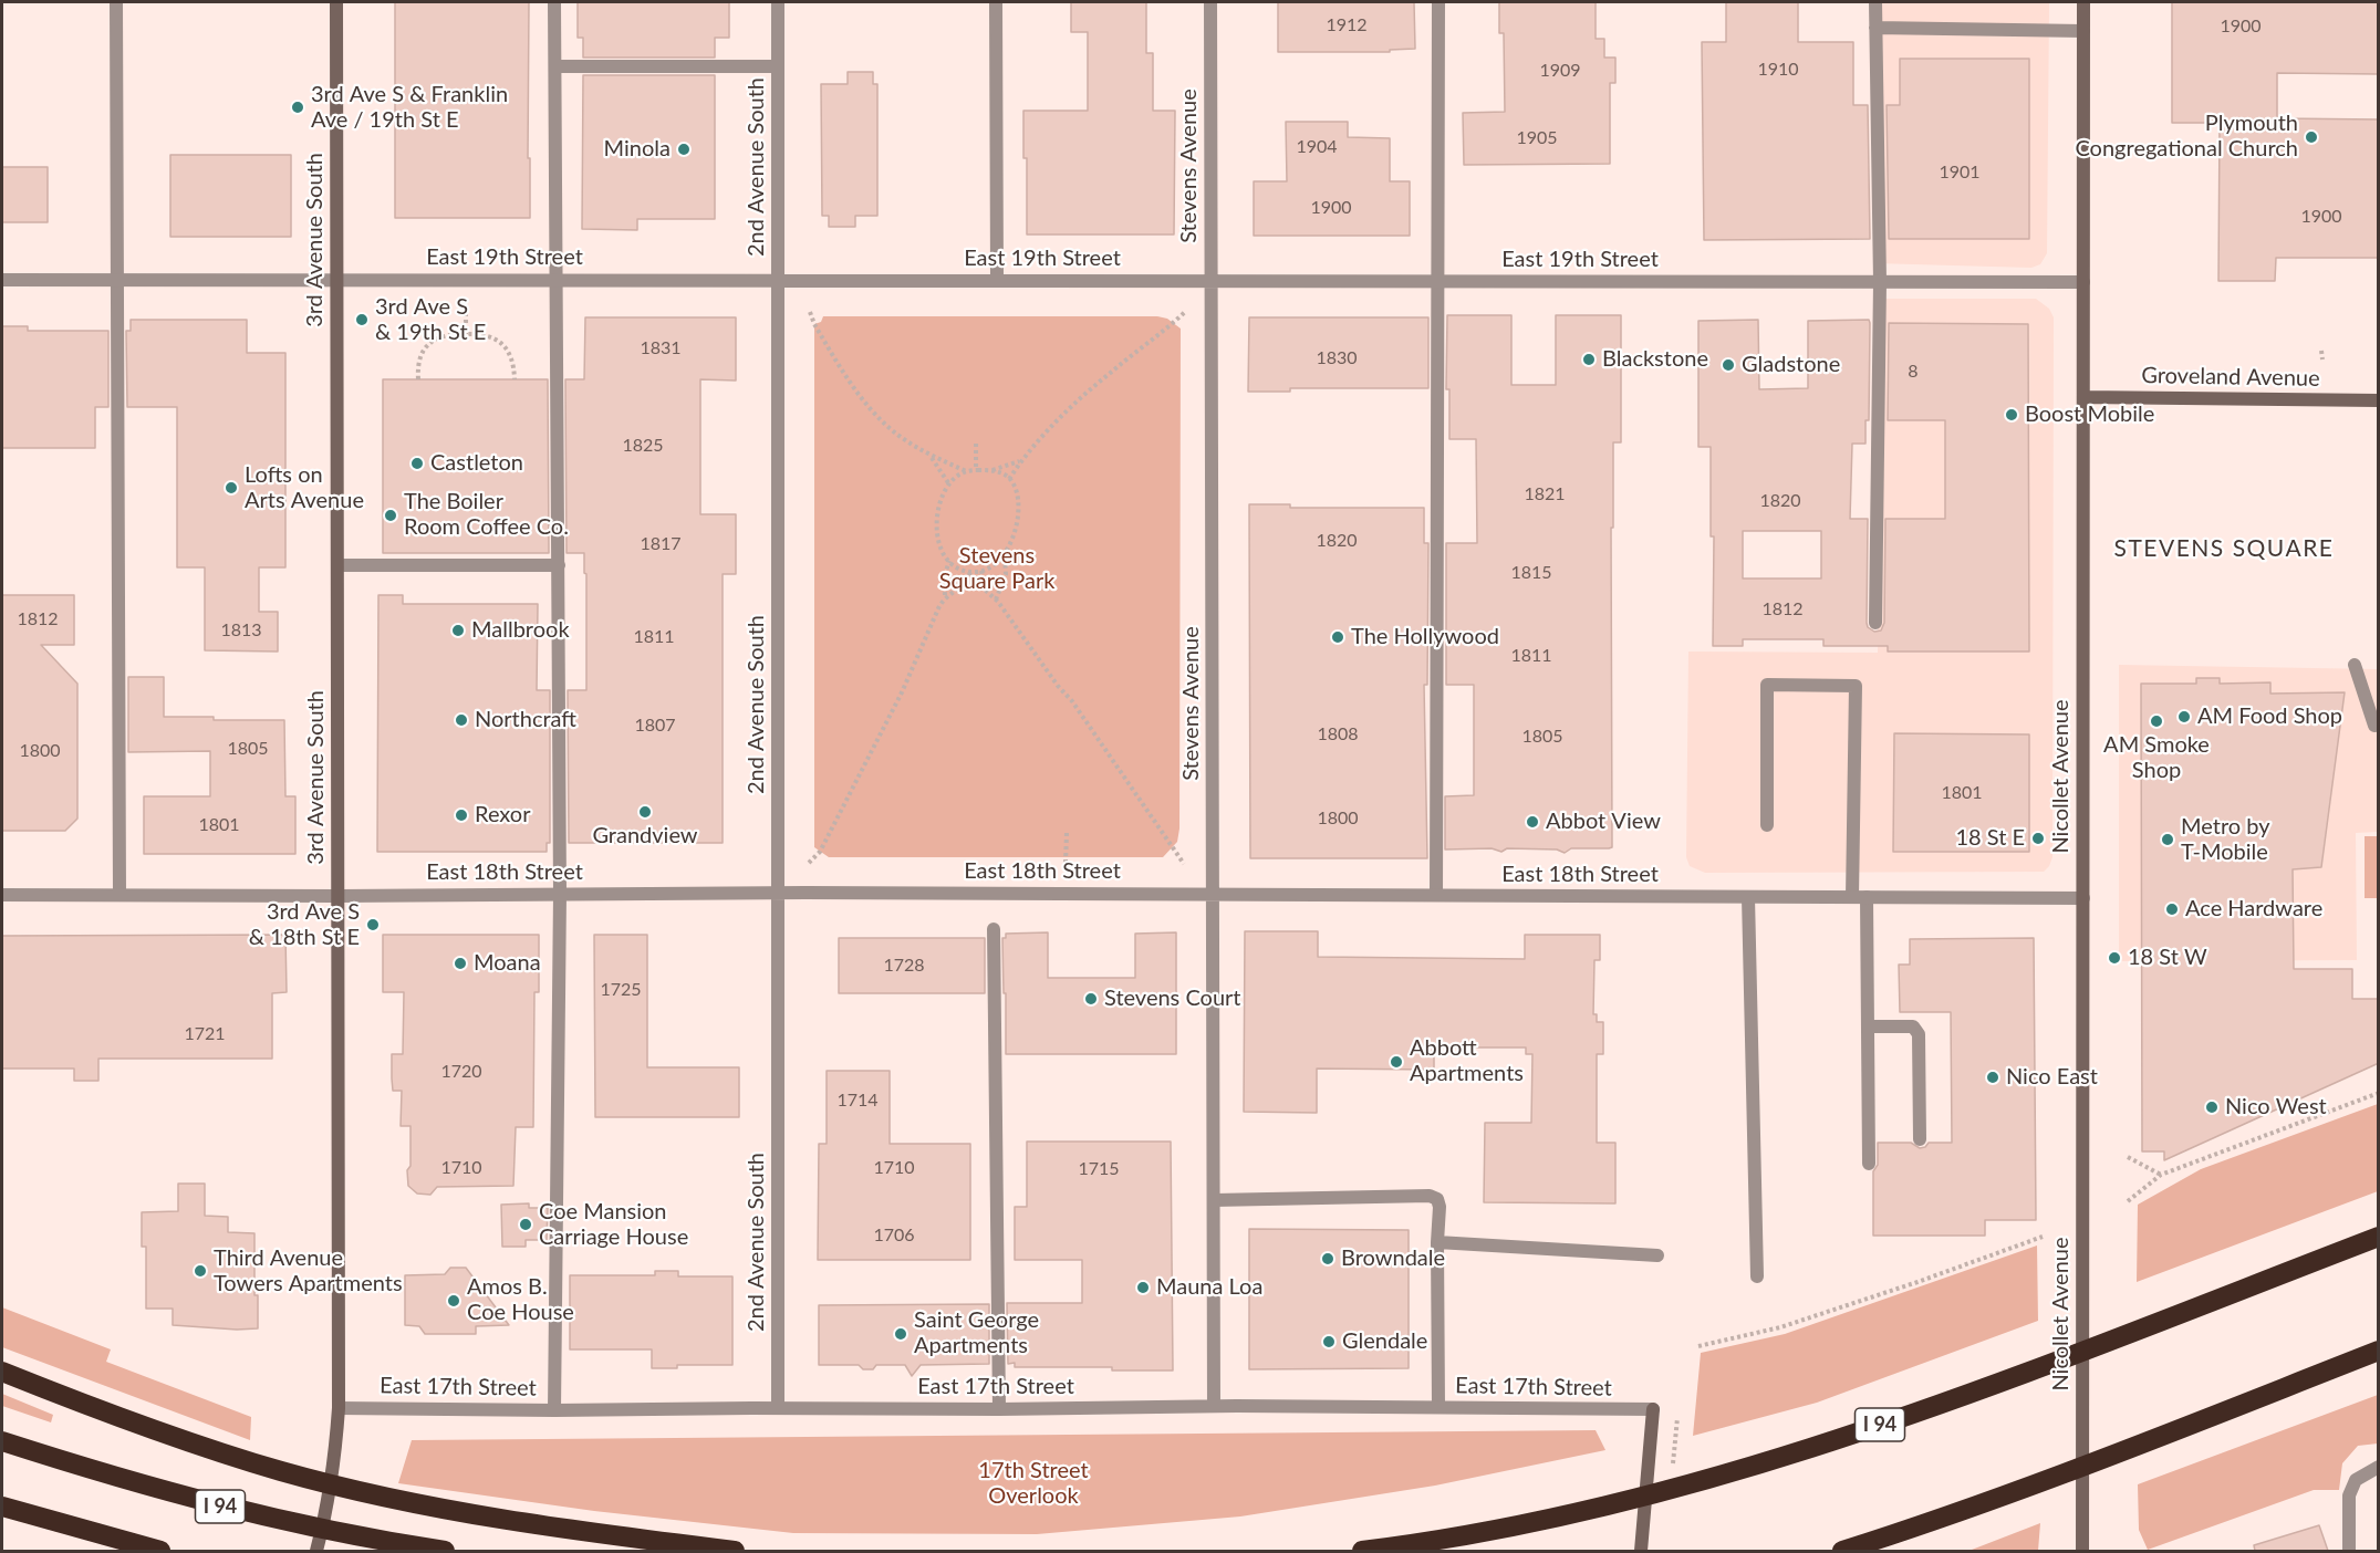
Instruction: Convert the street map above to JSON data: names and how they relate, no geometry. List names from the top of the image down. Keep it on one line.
{"streets":{"highway":["I 94"],"street":["Stevens Avenue","2nd Avenue South","3rd Avenue South","East 19th Street","Groveland Avenue","Nicollet Avenue","East 18th Street","East 17th Street"]},"crossings":[["Stevens Avenue","East 19th Street"],["Stevens Avenue","East 18th Street"],["Stevens Avenue","East 17th Street"],["2nd Avenue South","East 19th Street"],["2nd Avenue South","East 18th Street"],["2nd Avenue South","East 17th Street"],["3rd Avenue South","East 19th Street"],["3rd Avenue South","East 18th Street"],["3rd Avenue South","East 17th Street"],["East 19th Street","Nicollet Avenue"],["Groveland Avenue","Nicollet Avenue"],["Nicollet Avenue","East 18th Street"]],"districts":["STEVENS SQUARE"],"parks":["Stevens Square Park","17th Street Overlook"],"places":["3rd Ave S & Franklin Ave / 19th St E","Plymouth Congregational Church","Minola","3rd Ave S & 19th St E","Blackstone","Gladstone","Boost Mobile","Castleton","Lofts on Arts Avenue","The Boiler Room Coffee Co.","Mallbrook","The Hollywood","AM Food Shop","Northcraft","AM Smoke Shop","Grandview","Rexor","Abbot View","18 St E","Metro by T-Mobile","Ace Hardware","3rd Ave S & 18th St E","18 St W","Moana","Stevens Court","Abbott Apartments","Nico East","Nico West","Coe Mansion Carriage House","Browndale","Third Avenue Towers Apartments","Mauna Loa","Amos B. Coe House","Saint George Apartments","Glendale"],"house_numbers":["1912","1900","1910","1909","1905","1904","1901","1900","1900","1831","1830","8","1825","1821","1820","1820","1817","1815","1812","1812","1813","1811","1811","1807","1808","1805","1805","1800","1801","1800","1801","1728","1725","1721","1720","1714","1710","1710","1715","1706"]}
